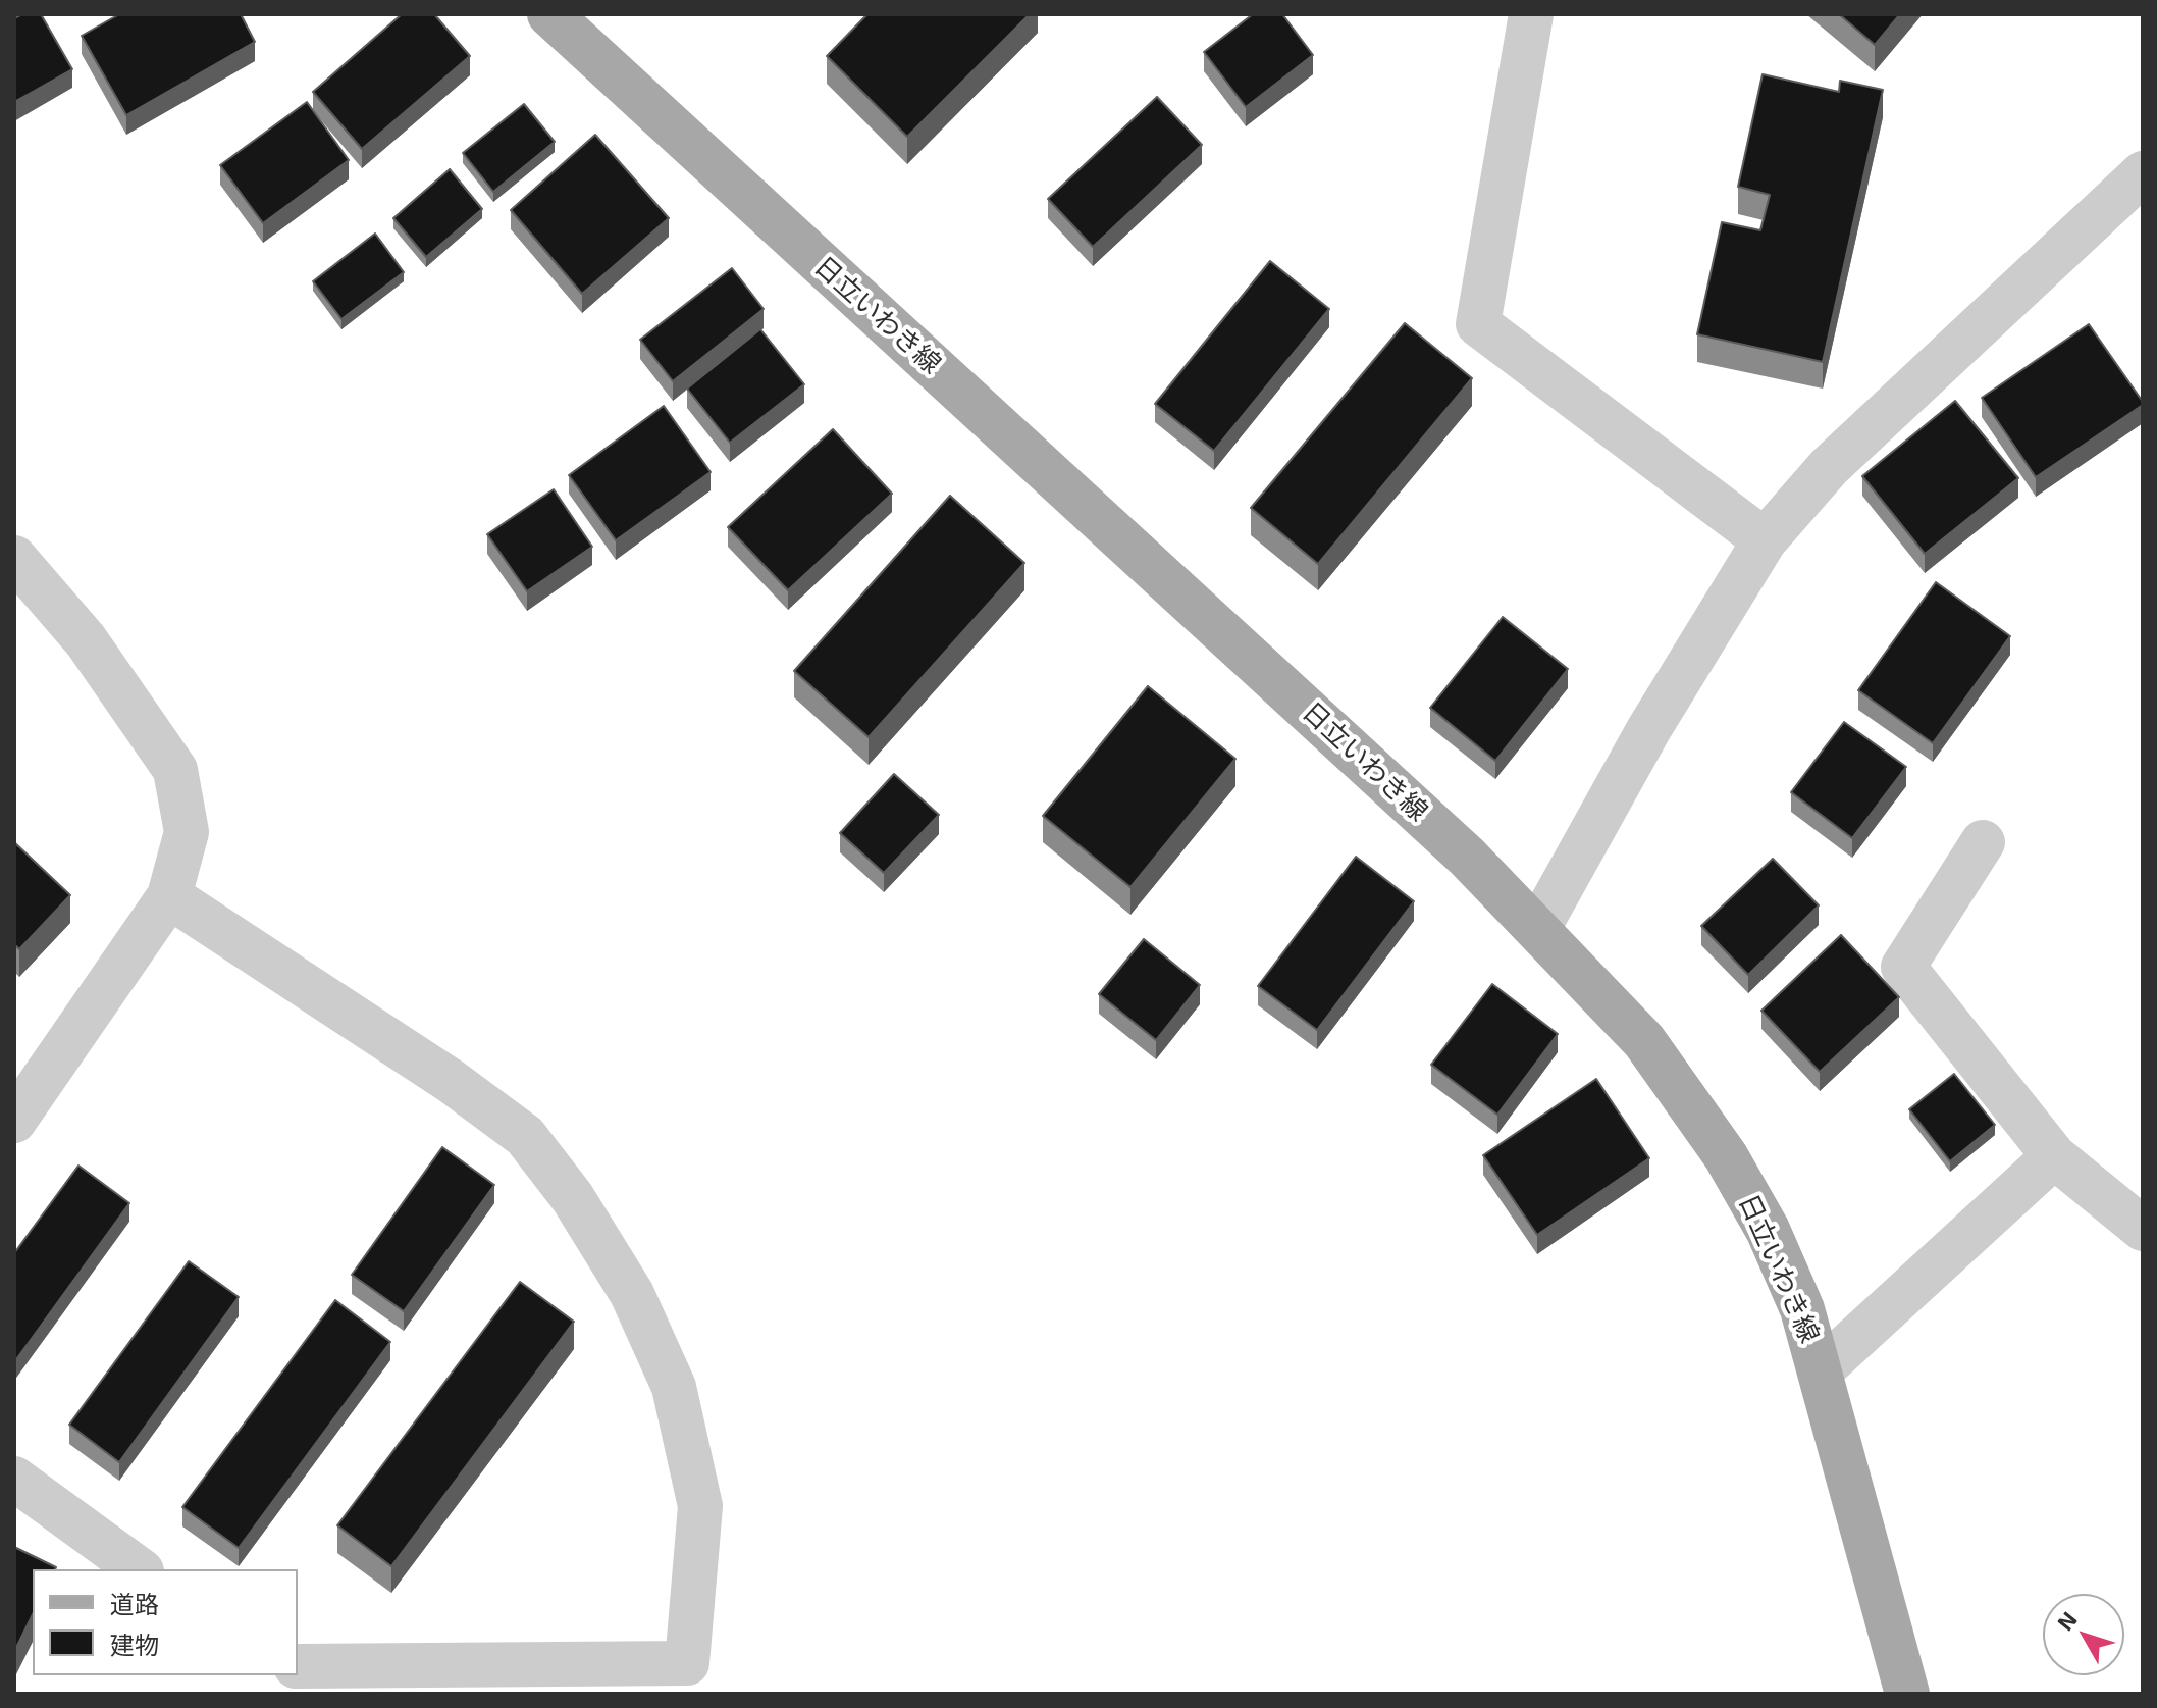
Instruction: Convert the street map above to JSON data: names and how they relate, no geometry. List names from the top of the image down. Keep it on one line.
{"streets":{"main road":["日立いわき線"]},"legend":["道路","建物"],"north":"top left"}
